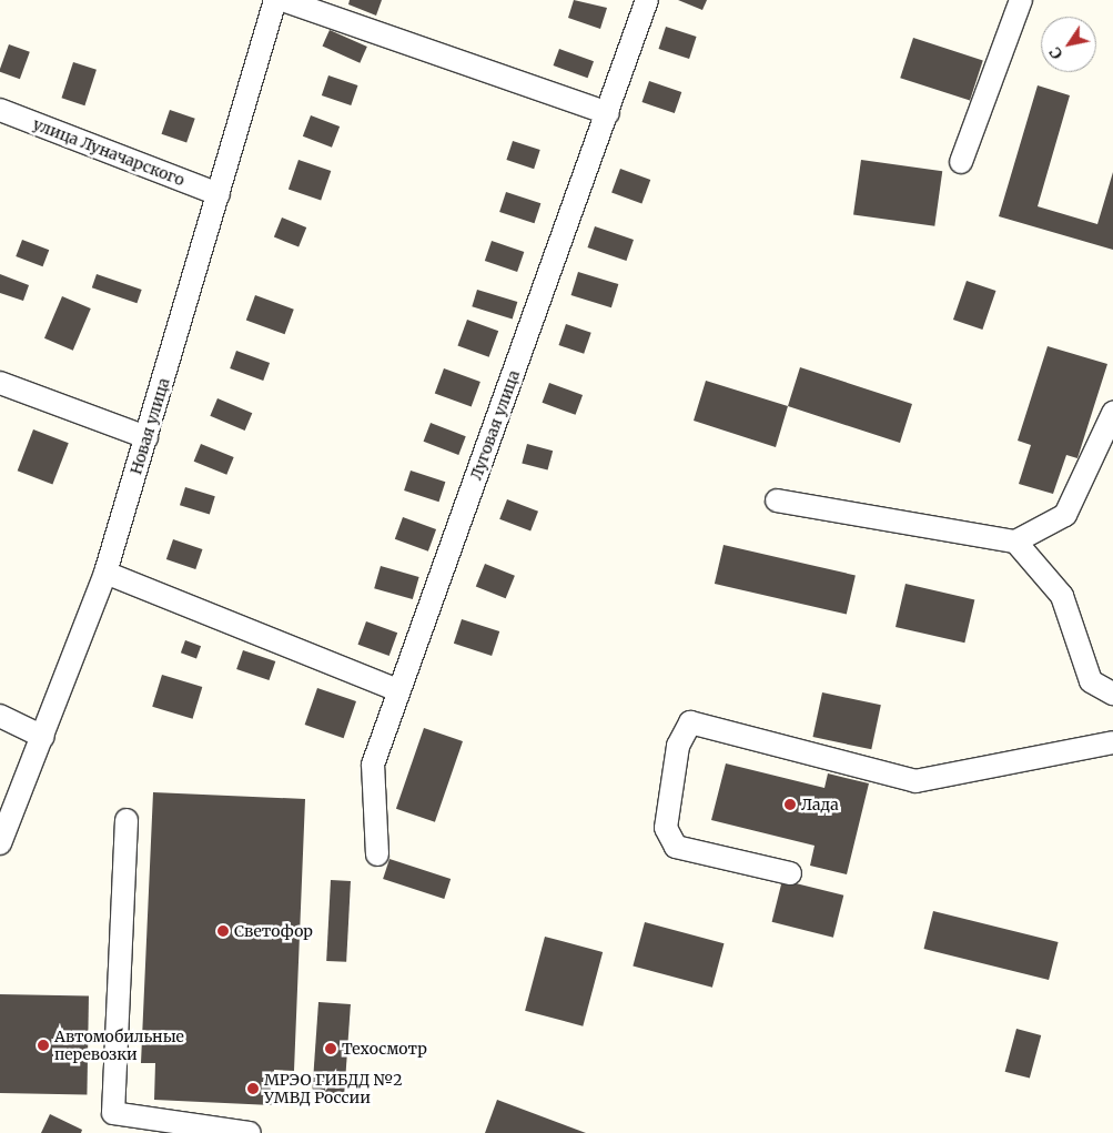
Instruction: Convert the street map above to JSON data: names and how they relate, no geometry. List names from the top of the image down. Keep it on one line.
{"streets":{"street":["улица Луначарского","Луговая улица","Новая улица"]},"crossings":[["улица Луначарского","Новая улица"]],"places":["Лада","Светофор","Автомобильные перевозки","Техосмотр","МРЭО ГИБДД №2 УМВД России"],"north":"bottom left"}
